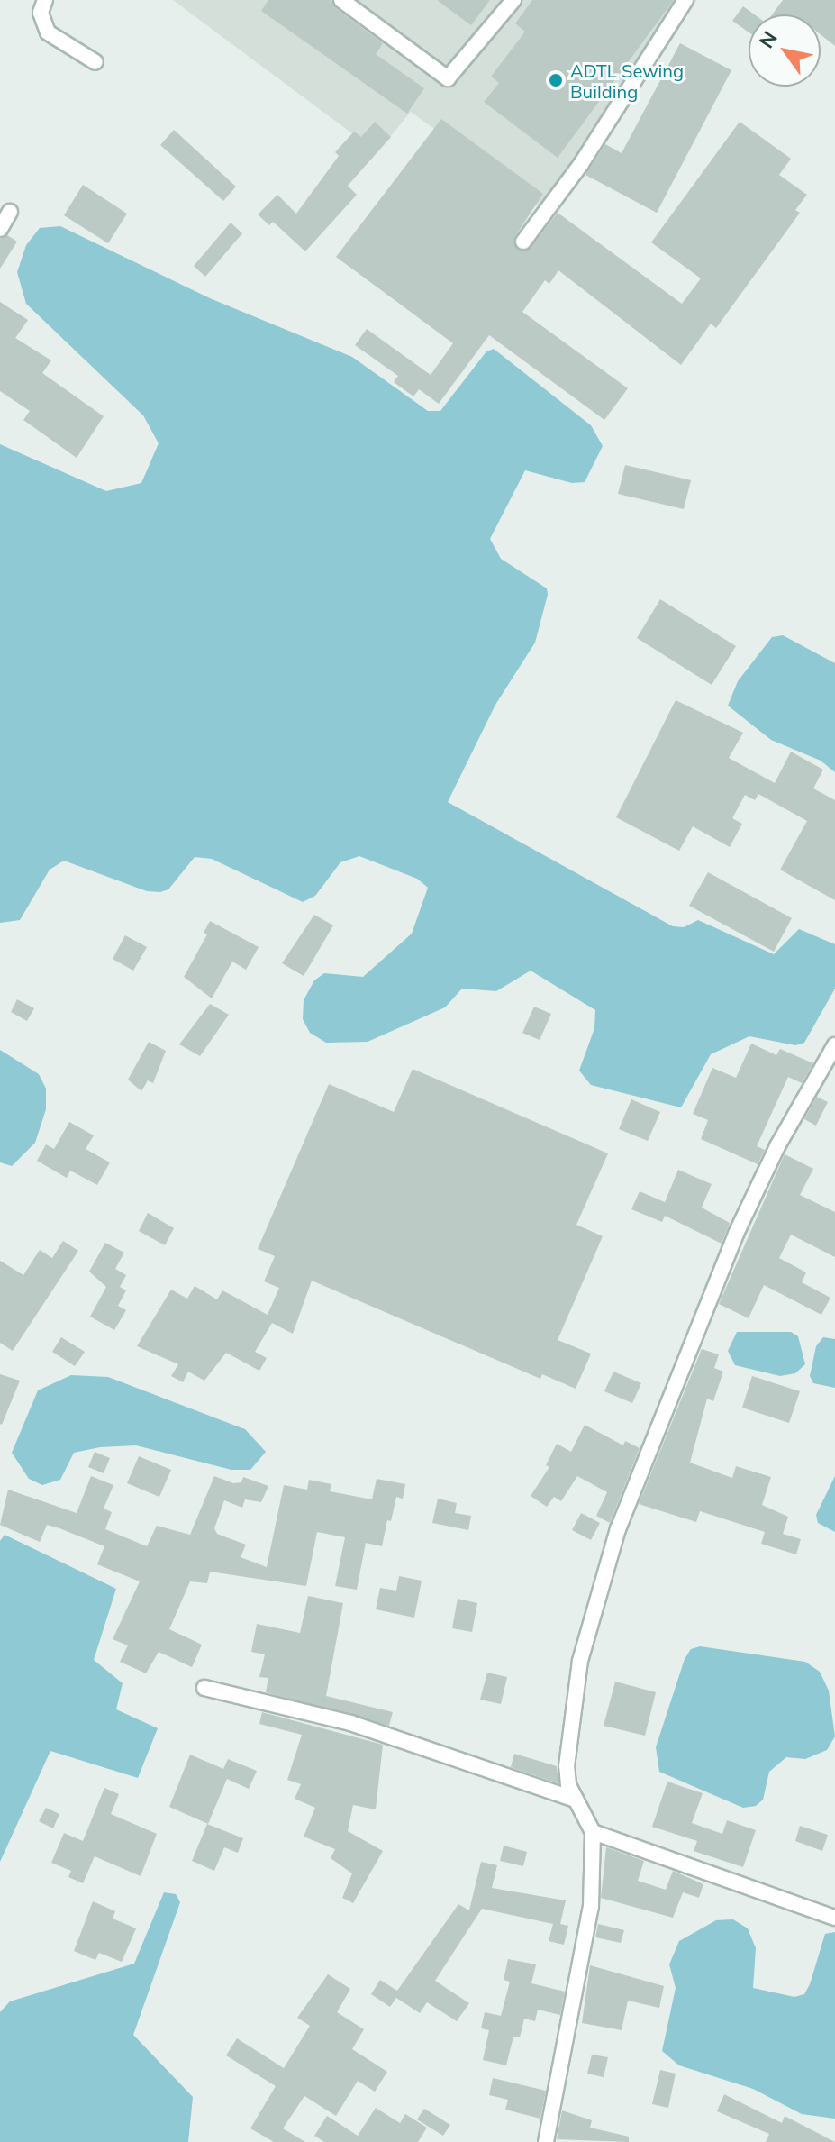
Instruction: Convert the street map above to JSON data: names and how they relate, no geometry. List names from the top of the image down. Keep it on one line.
{"places":["ADTL Sewing Building"],"north":"top left"}
